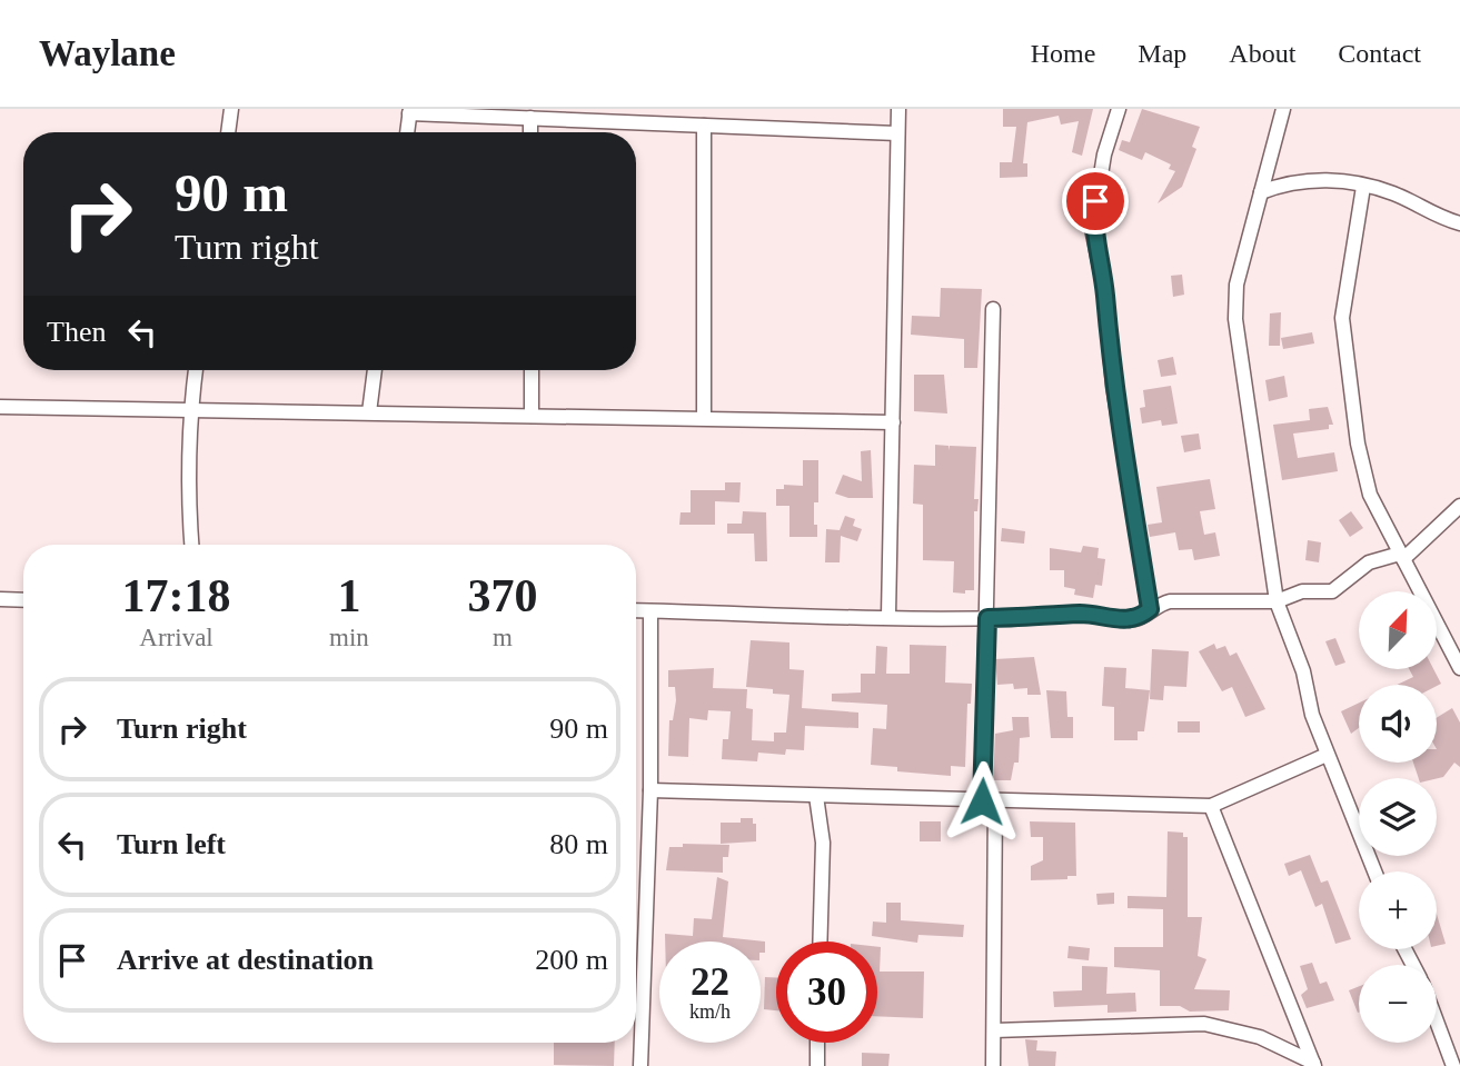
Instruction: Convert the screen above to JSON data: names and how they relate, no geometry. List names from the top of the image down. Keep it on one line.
{"north":"top right","page":{"header":"Waylane","nav":["Home","Map","About","Contact"],"turn":["90 m","Turn right"],"then":"Then","eta":["17:18","Arrival","1","min","370","m"],"map_buttons":["+","−"],"list":[{"name":"Turn right","value":"90 m"},{"name":"Turn left","value":"80 m"},{"name":"Arrive at destination","value":"200 m"}],"speed":"22 km/h","limit":"30"}}
